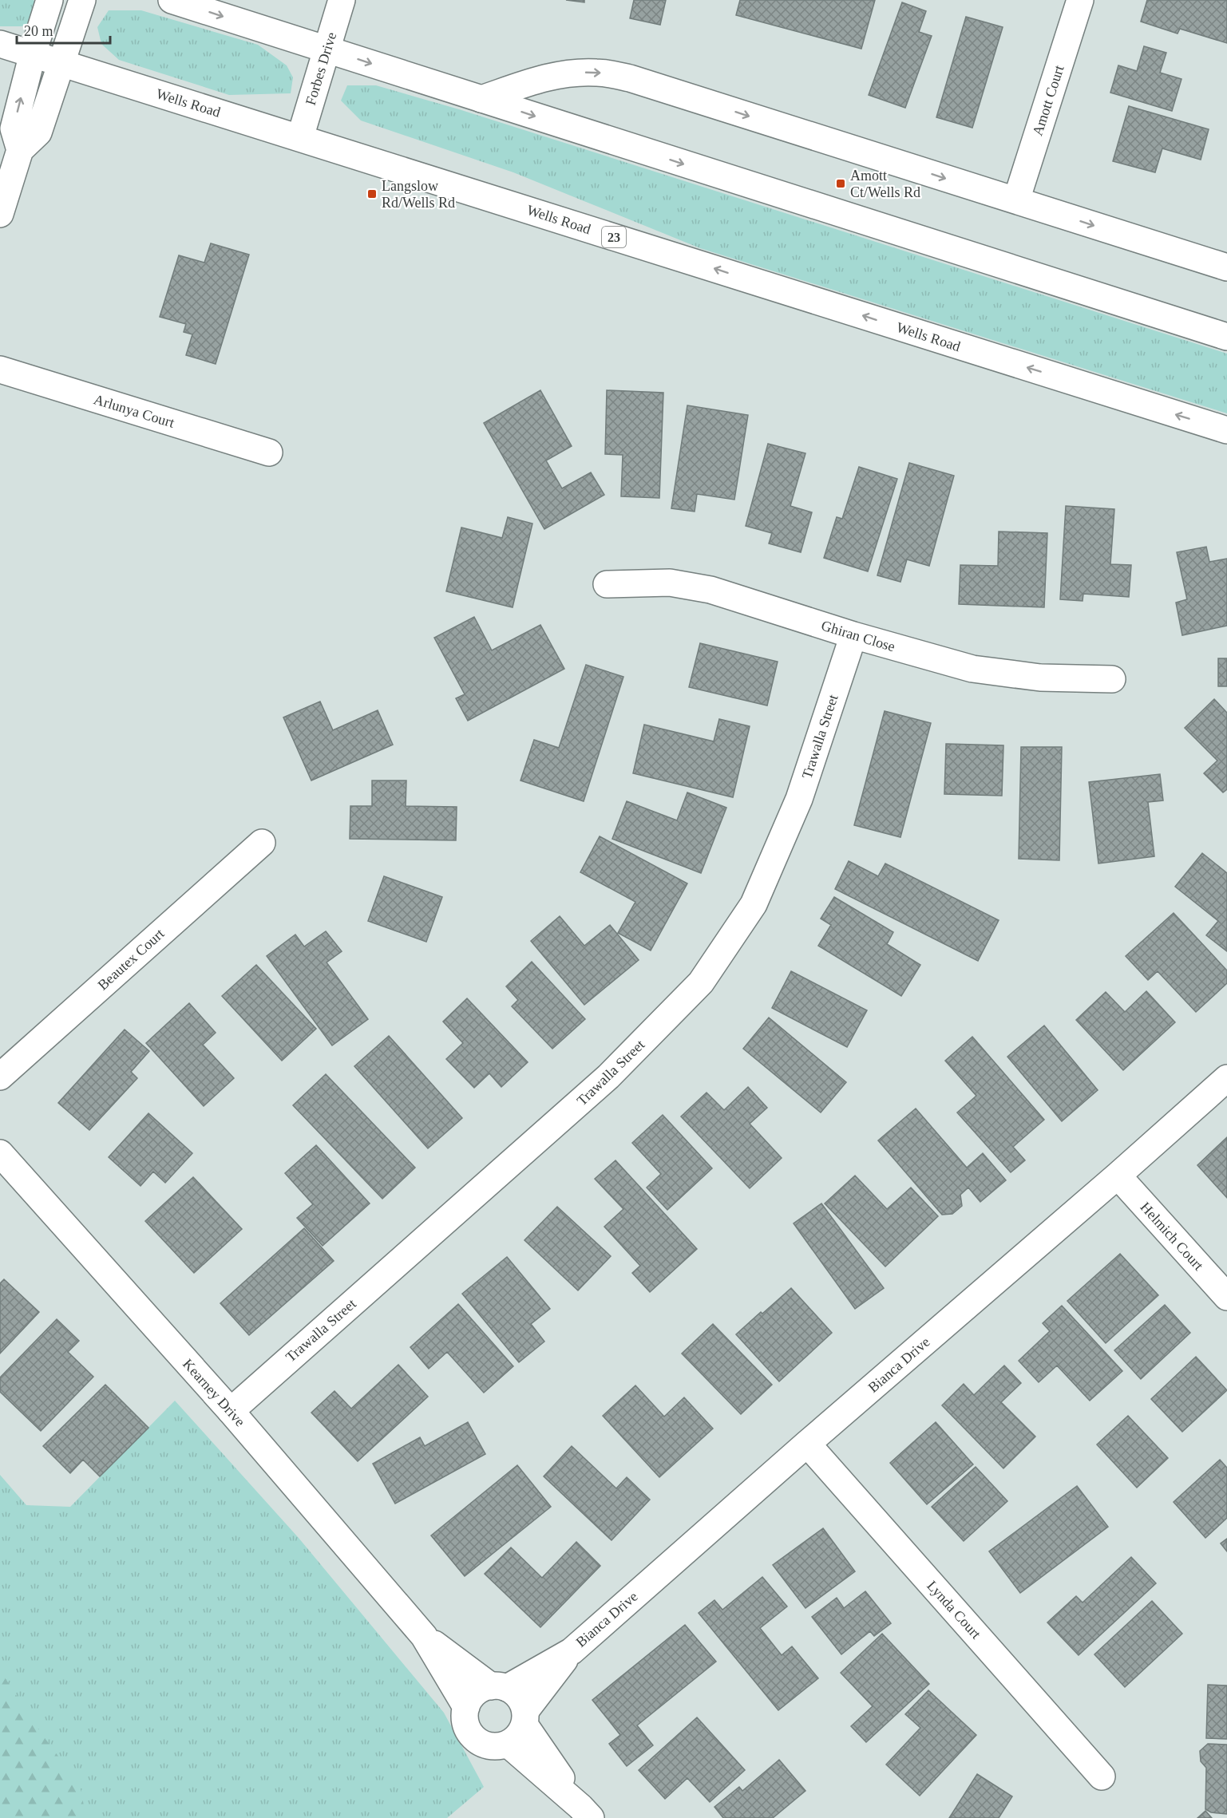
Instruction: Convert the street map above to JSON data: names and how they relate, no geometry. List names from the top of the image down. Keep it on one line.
{"streets":{"street":["Forbes Drive","Amott Court","Wells Road","23","Arlunya Court","Ghiran Close","Trawalla Street","Beautex Court","Helmich Court","Bianca Drive","Kearney Drive","Lynda Court"]},"crossings":[["Forbes Drive","Wells Road"],["Ghiran Close","Trawalla Street"],["Trawalla Street","Kearney Drive"],["Helmich Court","Bianca Drive"],["Bianca Drive","Kearney Drive"],["Bianca Drive","Lynda Court"]],"places":{"transit":["Amott Ct/Wells Rd","Langslow Rd/Wells Rd"]},"scale_bar":"20 m"}
